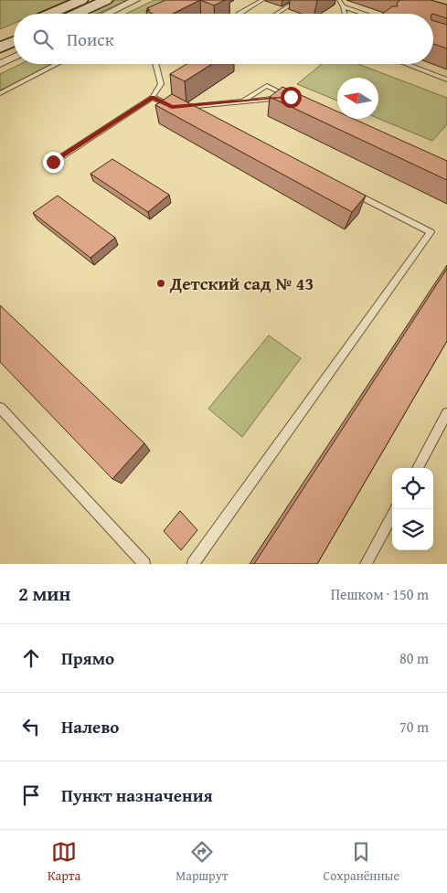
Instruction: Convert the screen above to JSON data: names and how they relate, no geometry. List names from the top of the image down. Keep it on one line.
{"places":["Детский сад № 43"],"north":"left","page":{"search":"Поиск","heading":["2 мин","Пешком · 150 m"],"list":[["Прямо","80 m"],["Налево","70 m"],"Пункт назначения"],"nav":["Карта","Маршрут","Сохранённые"]}}
